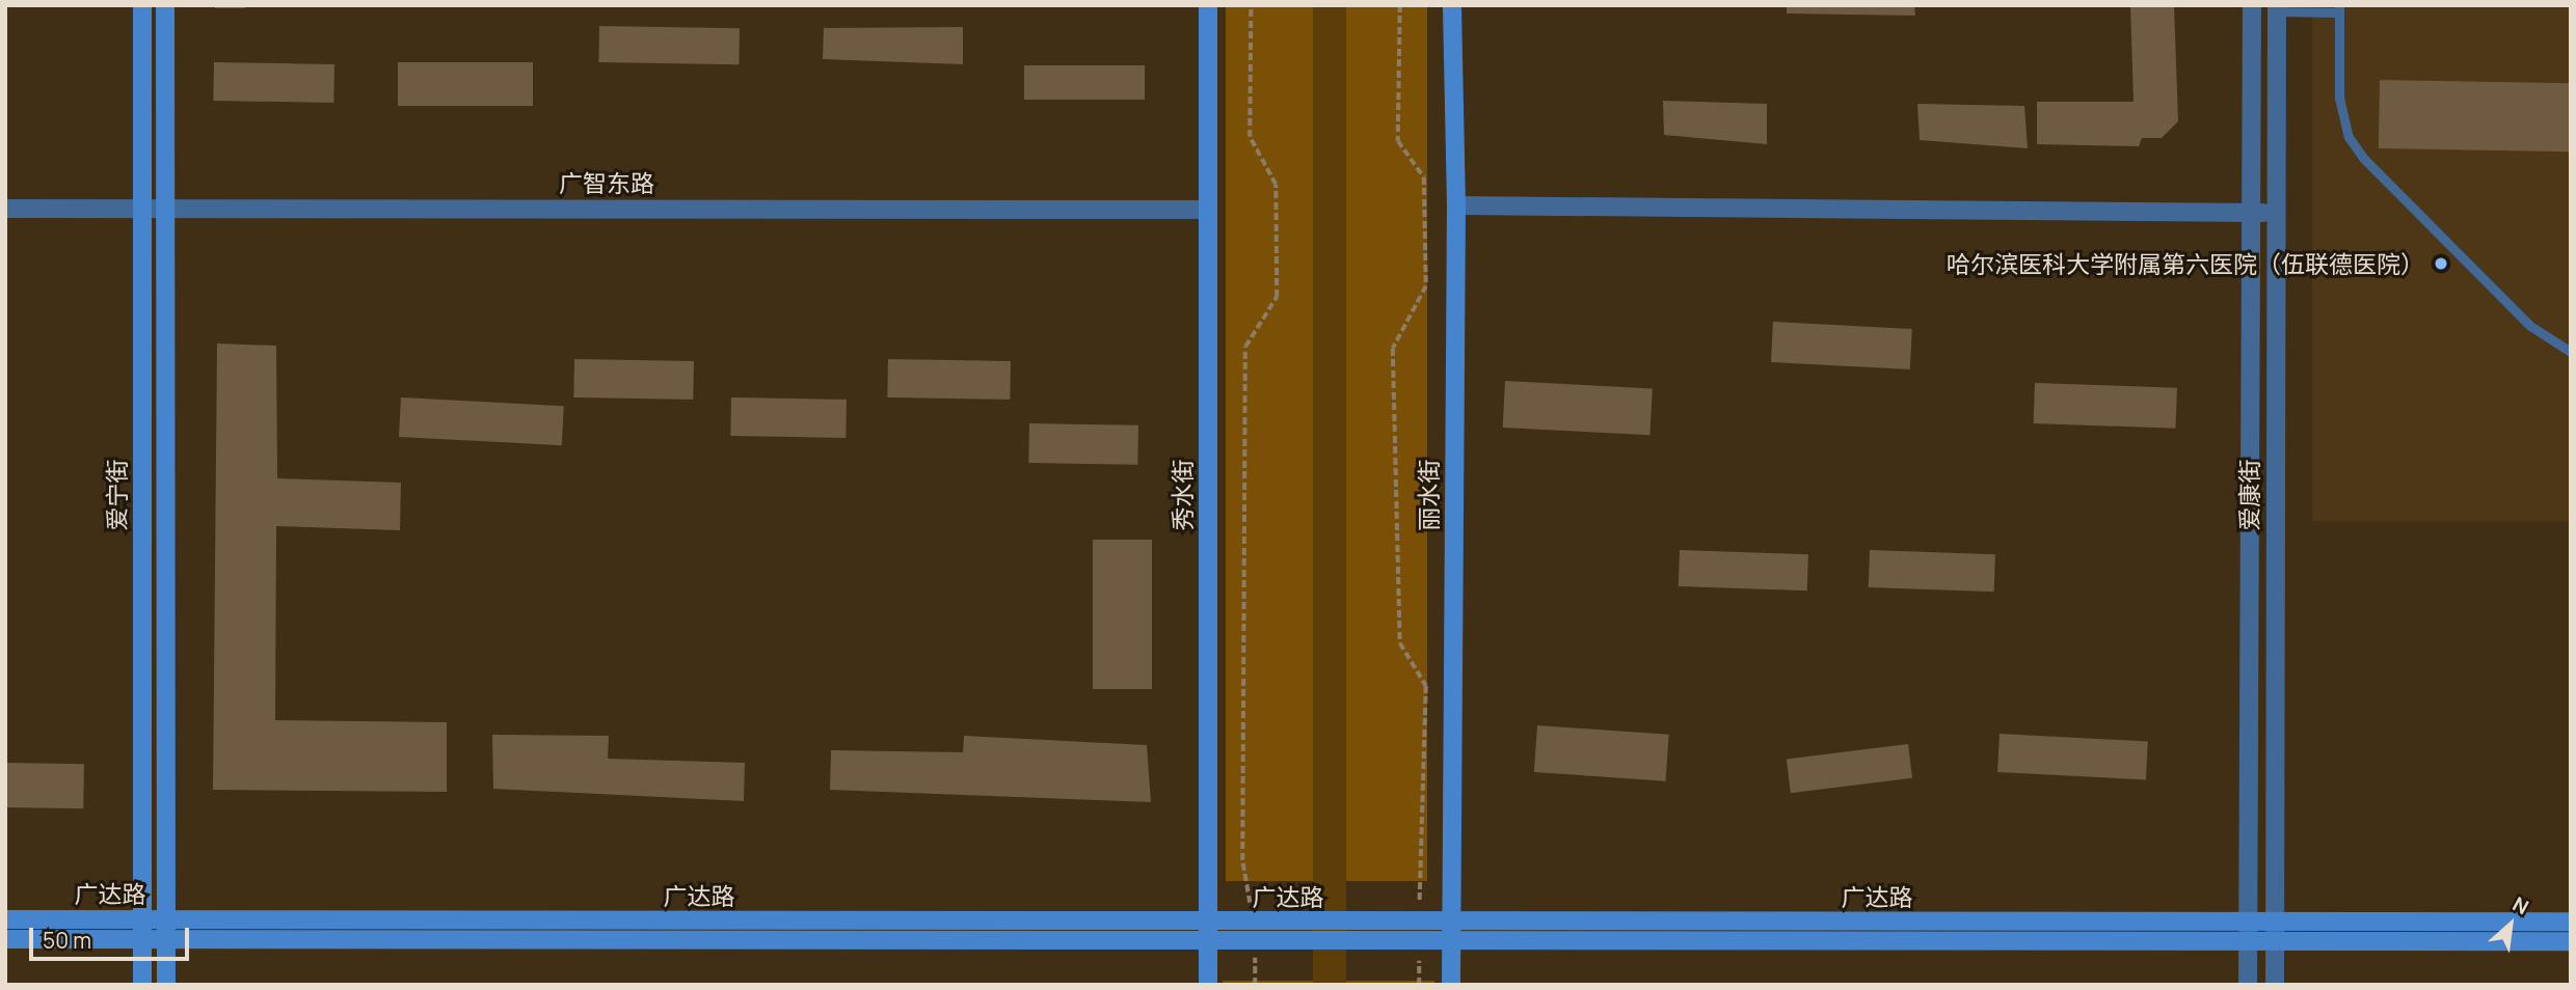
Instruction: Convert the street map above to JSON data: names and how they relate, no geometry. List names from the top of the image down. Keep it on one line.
{"streets":{"main road":["爱宁街","秀水街","丽水街","广达路"],"street":["广智东路","爱康街"]},"crossings":[["广智东路","爱宁街"],["广智东路","秀水街"],["爱宁街","广达路"],["秀水街","广达路"],["丽水街","广达路"],["爱康街","广达路"]],"places":["哈尔滨医科大学附属第六医院（伍联德医院）"],"scale_bar":"50 m","north":"top right"}
